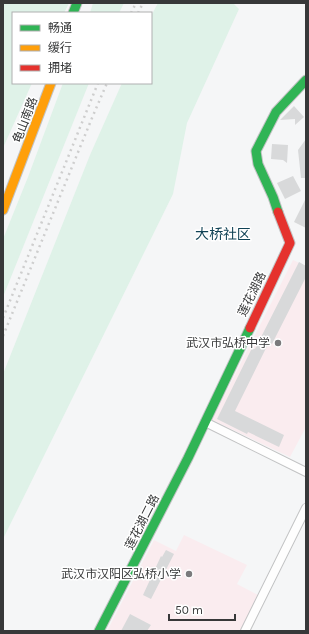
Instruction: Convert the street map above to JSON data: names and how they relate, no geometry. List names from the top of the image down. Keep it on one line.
{"streets":{"main road":["龟山南路","莲花湖路","莲花湖二路"]},"crossings":[["莲花湖路","莲花湖二路"]],"districts":["大桥社区"],"places":["武汉市弘桥中学","武汉市汉阳区弘桥小学"],"legend":["畅通","缓行","拥堵"],"scale_bar":"50 m"}
